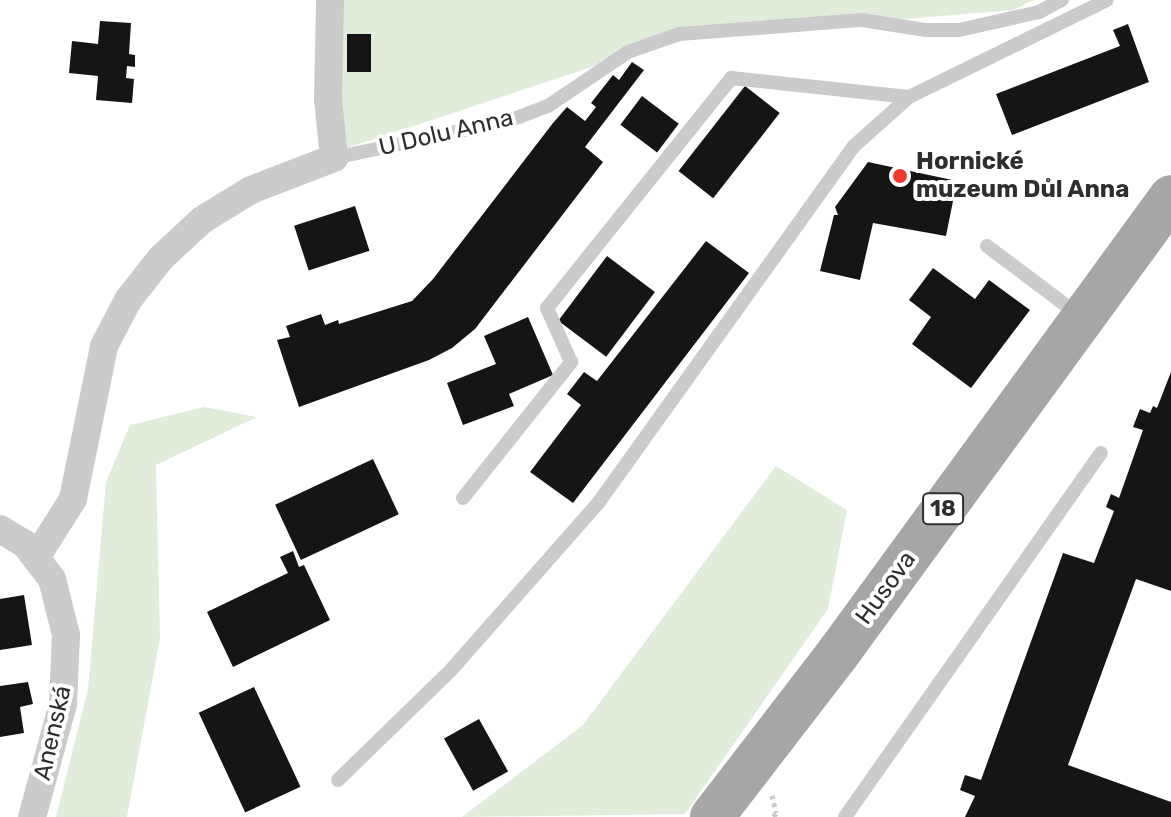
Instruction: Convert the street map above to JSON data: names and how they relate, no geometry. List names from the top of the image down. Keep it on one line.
{"streets":{"main road":["18","Husova"],"street":["U Dolu Anna","Anenská"]},"crossings":[["U Dolu Anna","Anenská"]],"places":["Hornické muzeum Důl Anna"]}
